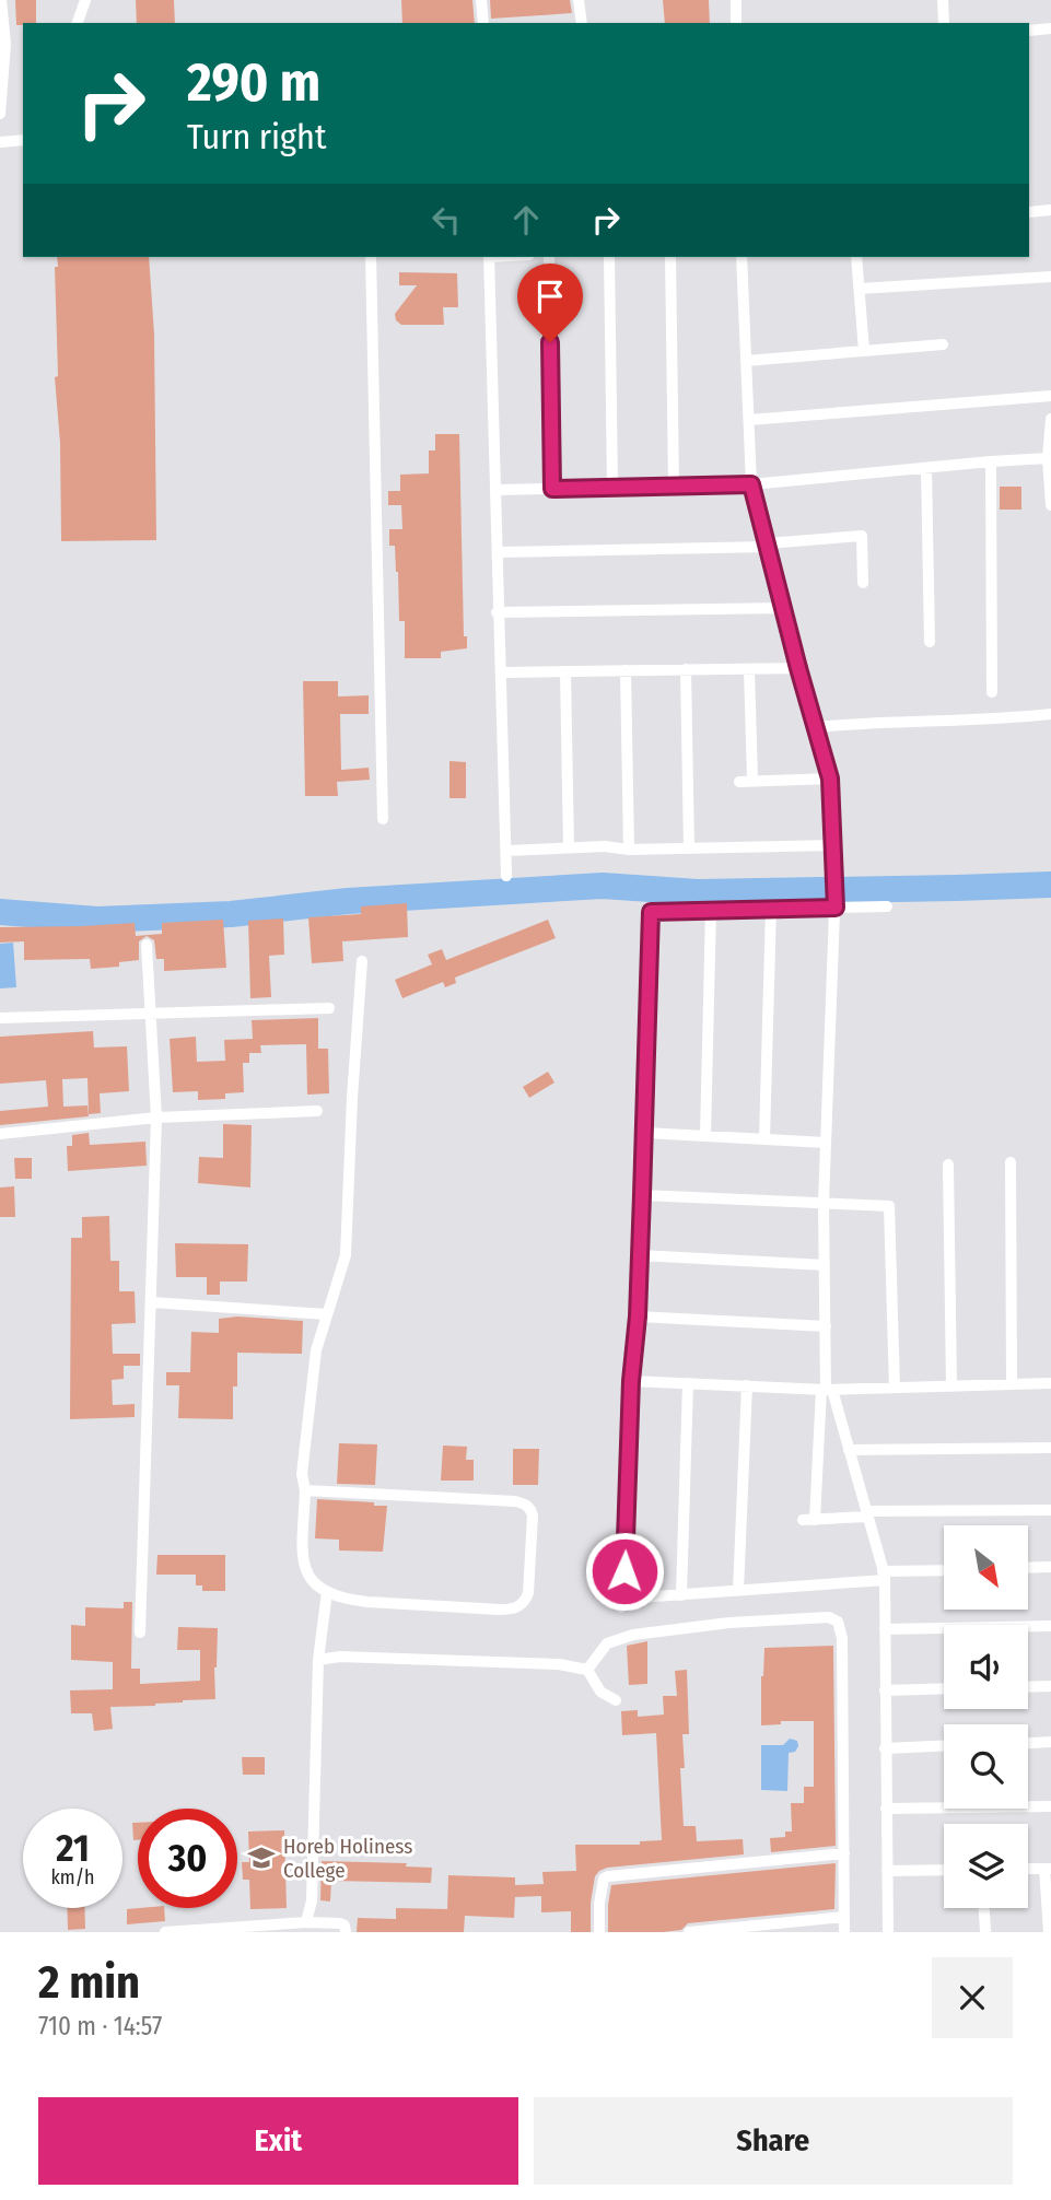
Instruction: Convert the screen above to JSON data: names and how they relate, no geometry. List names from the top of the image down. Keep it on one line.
{"places":{"school or university":["Horeb Holiness College"]},"north":"bottom right","page":{"turn":["290 m","Turn right"],"speed":"21 km/h","limit":"30","heading":["2 min","710 m · 14:57"],"buttons":["Exit","Share"]}}
